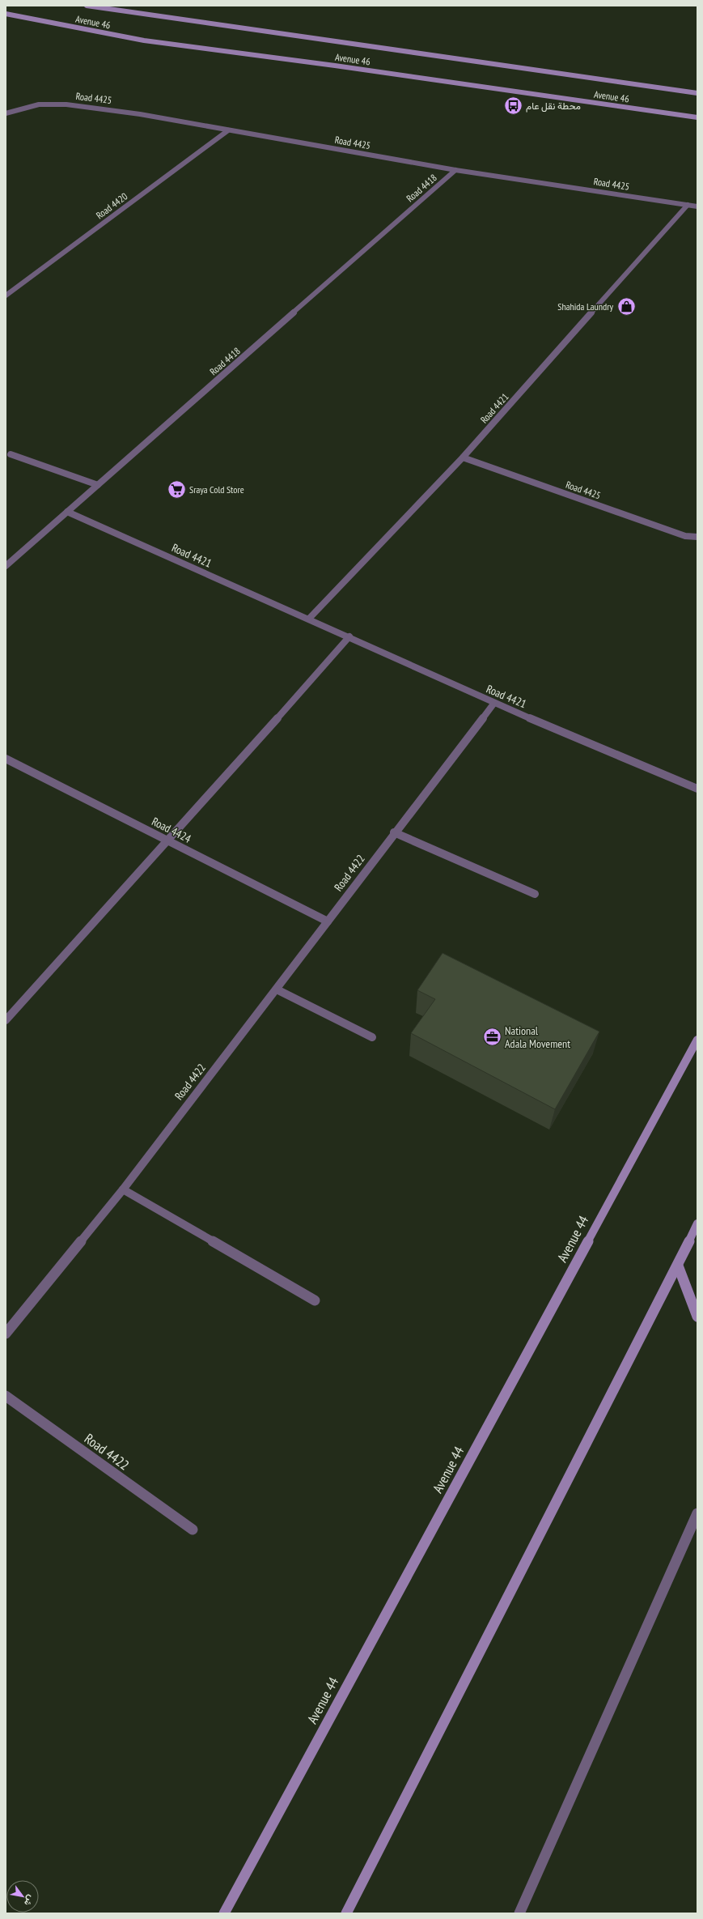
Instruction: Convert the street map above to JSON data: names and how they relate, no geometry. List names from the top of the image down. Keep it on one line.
{"streets":{"main road":["Avenue 46","Avenue 44"],"street":["Road 4425","Road 4418","Road 4420","Road 4421","Road 4424","Road 4422"]},"crossings":[["Road 4425","Road 4418"],["Road 4425","Road 4420"],["Road 4425","Road 4421"],["Road 4418","Road 4421"],["Road 4421","Road 4422"],["Road 4424","Road 4422"]],"places":{"bus stop":["محطة نقل عام"],"shop":["Shahida Laundry"],"supermarket":["Sraya Cold Store"],"office":["National Adala Movement"]},"north":"bottom right"}
